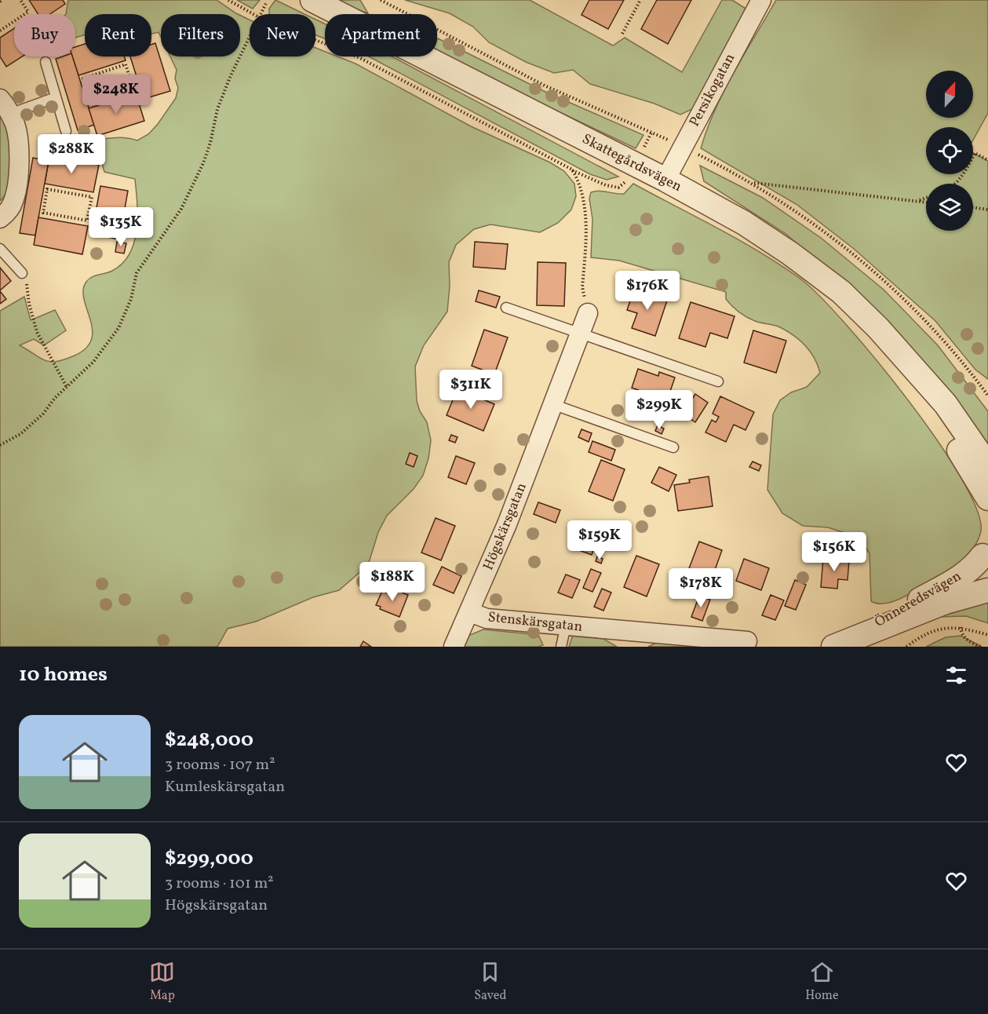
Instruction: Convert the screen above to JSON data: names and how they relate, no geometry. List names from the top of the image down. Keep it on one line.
{"streets":{"street":["Persikogatan","Skattegårdsvägen","Högskärsgatan","Önneredsvägen","Stenskärsgatan"]},"crossings":[["Persikogatan","Skattegårdsvägen"],["Högskärsgatan","Stenskärsgatan"]],"north":"top","page":{"chip":["Buy","Rent","Filters","New","Apartment"],"price":["$248K","$288K","$135K","$176K","$311K","$299K","$159K","$156K","$188K","$178K"],"heading":"10 homes","list":[{"name":"$248,000","note":"3 rooms · 107 m² · Kumleskärsgatan"},{"name":"$299,000","note":"3 rooms · 101 m² · Högskärsgatan"}],"tabs":["Map","Saved","Home"]}}
